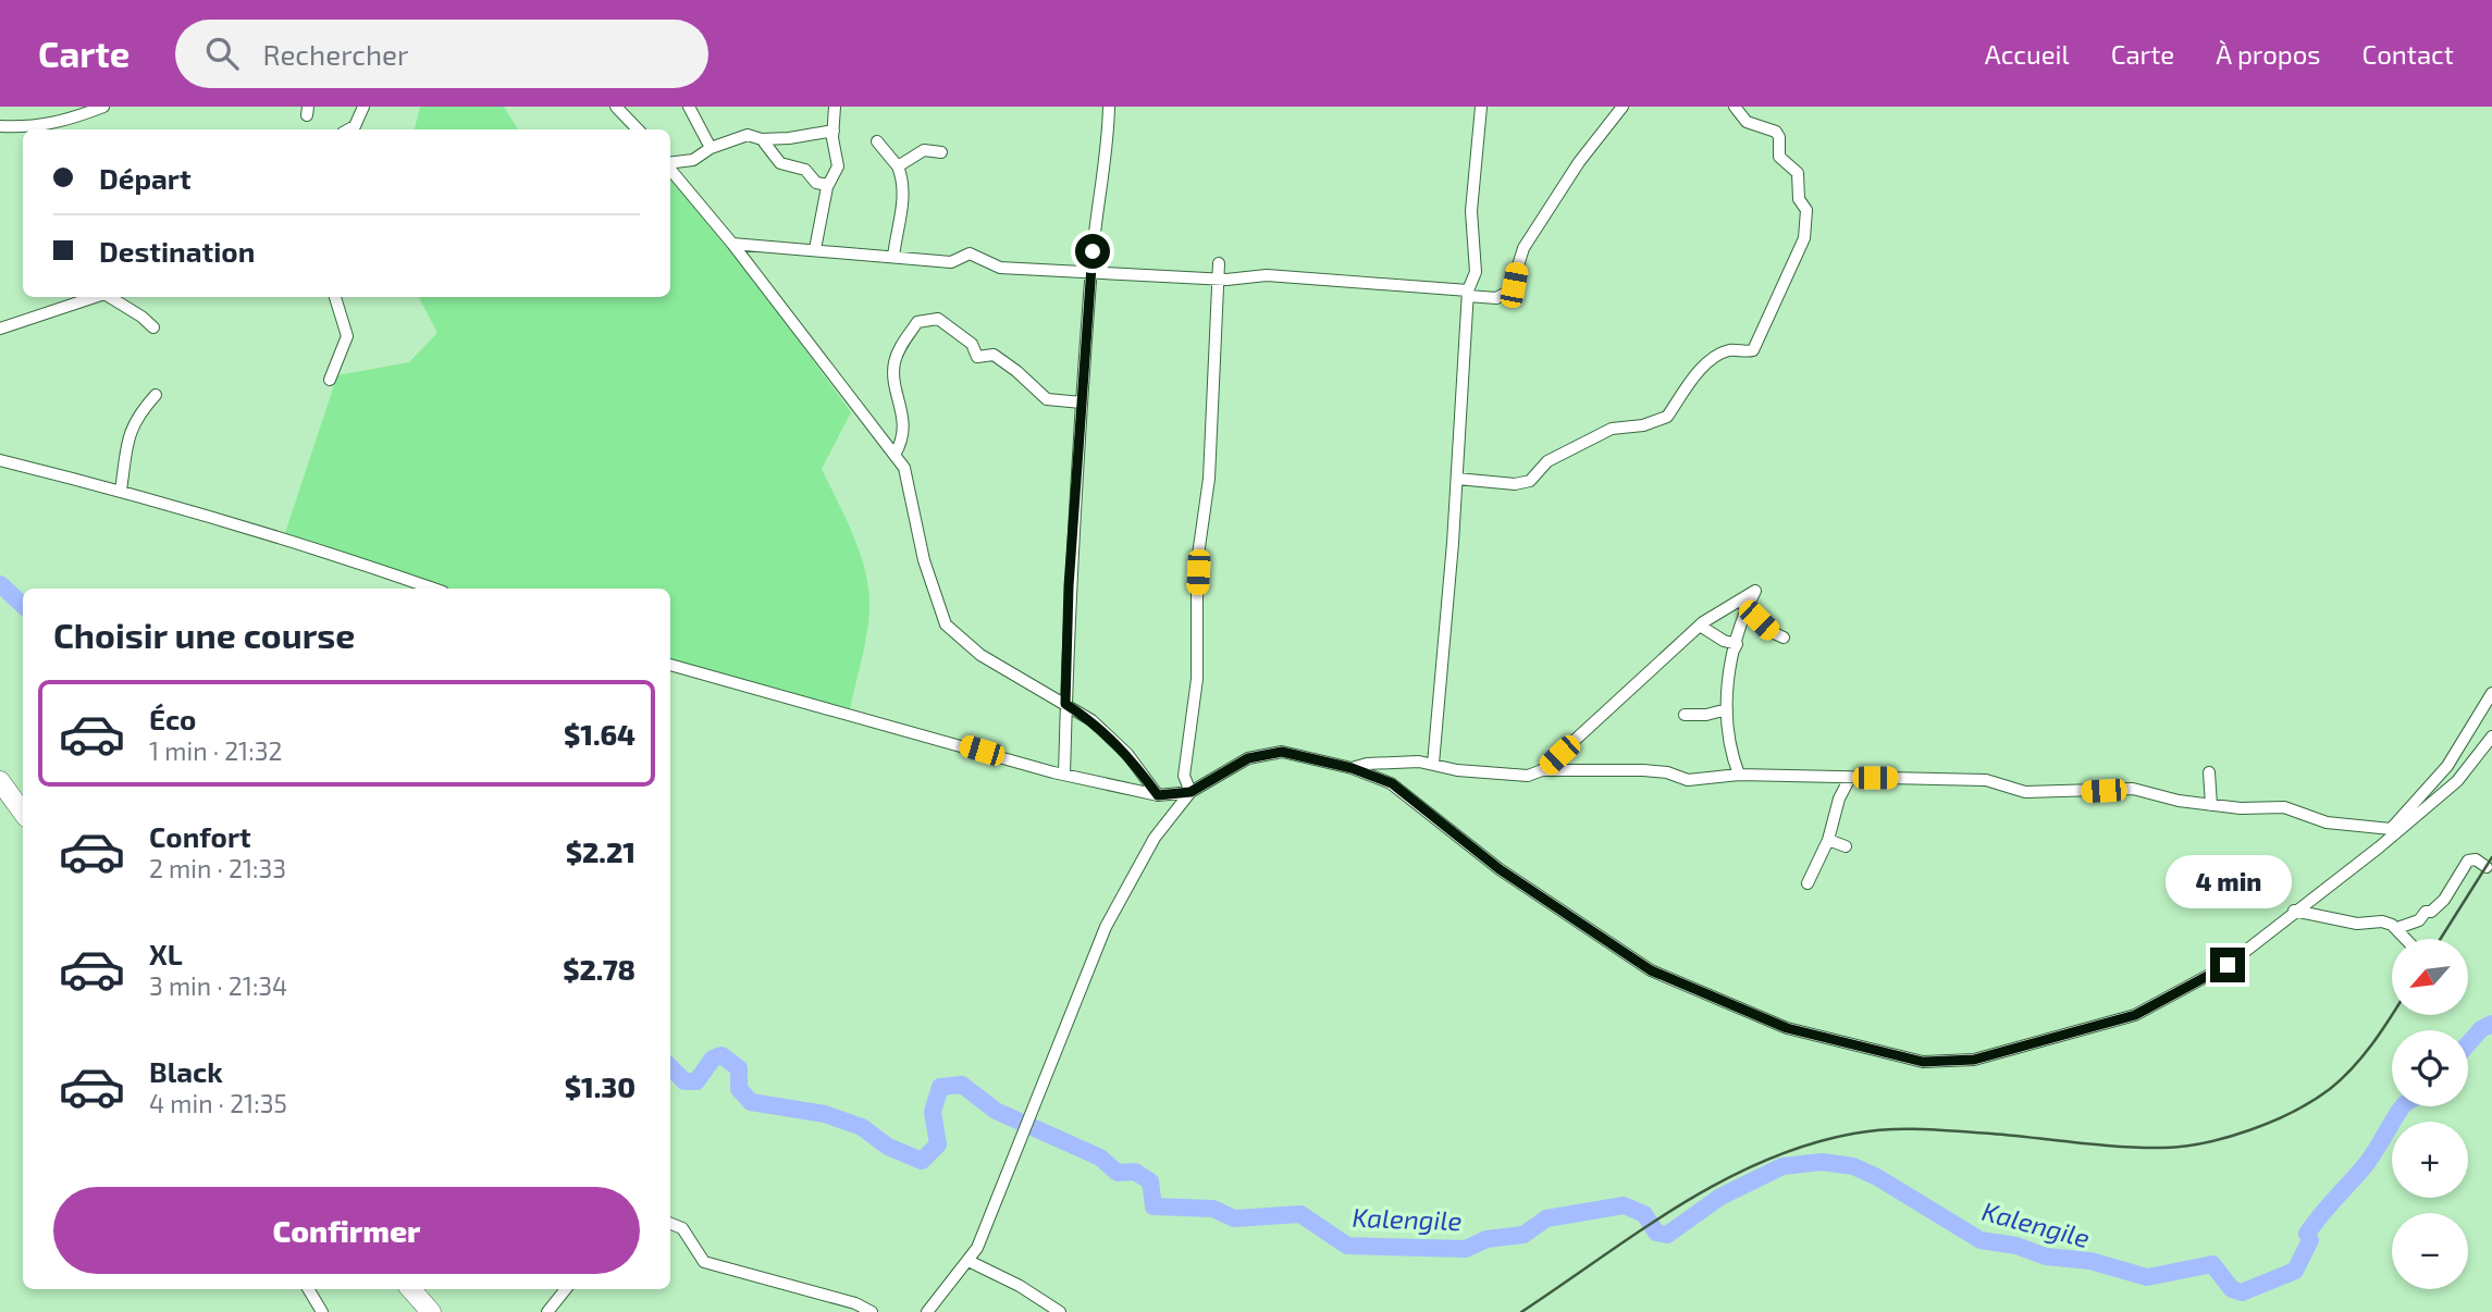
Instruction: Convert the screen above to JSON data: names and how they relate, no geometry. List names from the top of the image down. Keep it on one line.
{"water":["Kalengile"],"north":"bottom left","page":{"header":"Carte","search":"Rechercher","nav":["Accueil","Carte","À propos","Contact"],"banner":["Départ","Destination"],"heading":"Choisir une course","list":[{"name":"Éco","note":"1 min · 21:32","value":"$1.64"},{"name":"Confort","note":"2 min · 21:33","value":"$2.21"},{"name":"XL","note":"3 min · 21:34","value":"$2.78"},{"name":"Black","note":"4 min · 21:35","value":"$1.30"}],"bubble":"4 min","map_buttons":["+","−"],"buttons":"Confirmer"}}
